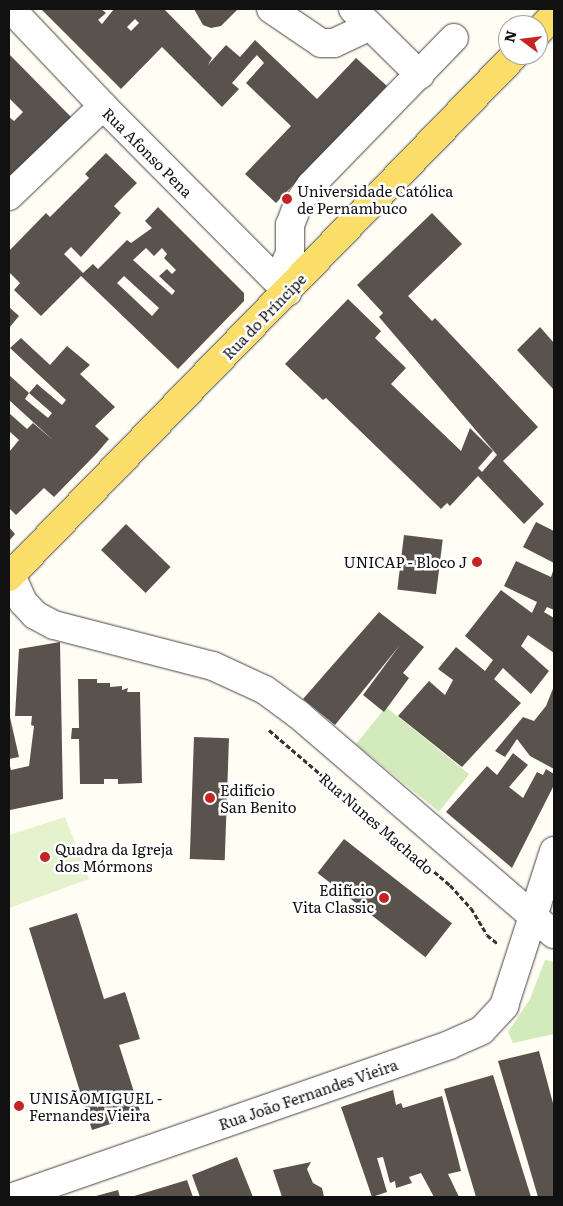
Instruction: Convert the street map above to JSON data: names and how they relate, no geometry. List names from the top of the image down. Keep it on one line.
{"streets":{"main road":["Rua do Príncipe"],"street":["Rua Afonso Pena","Rua Nunes Machado","Rua João Fernandes Vieira"]},"crossings":[["Rua Afonso Pena","Rua do Príncipe"],["Rua do Príncipe","Rua Nunes Machado"],["Rua Nunes Machado","Rua João Fernandes Vieira"]],"places":["Universidade Católica de Pernambuco","UNICAP - Bloco J","Edifício San Benito","Quadra da Igreja dos Mórmons","Edifício Vita Classic","UNISÃOMIGUEL - Fernandes Vieira"],"north":"left"}
